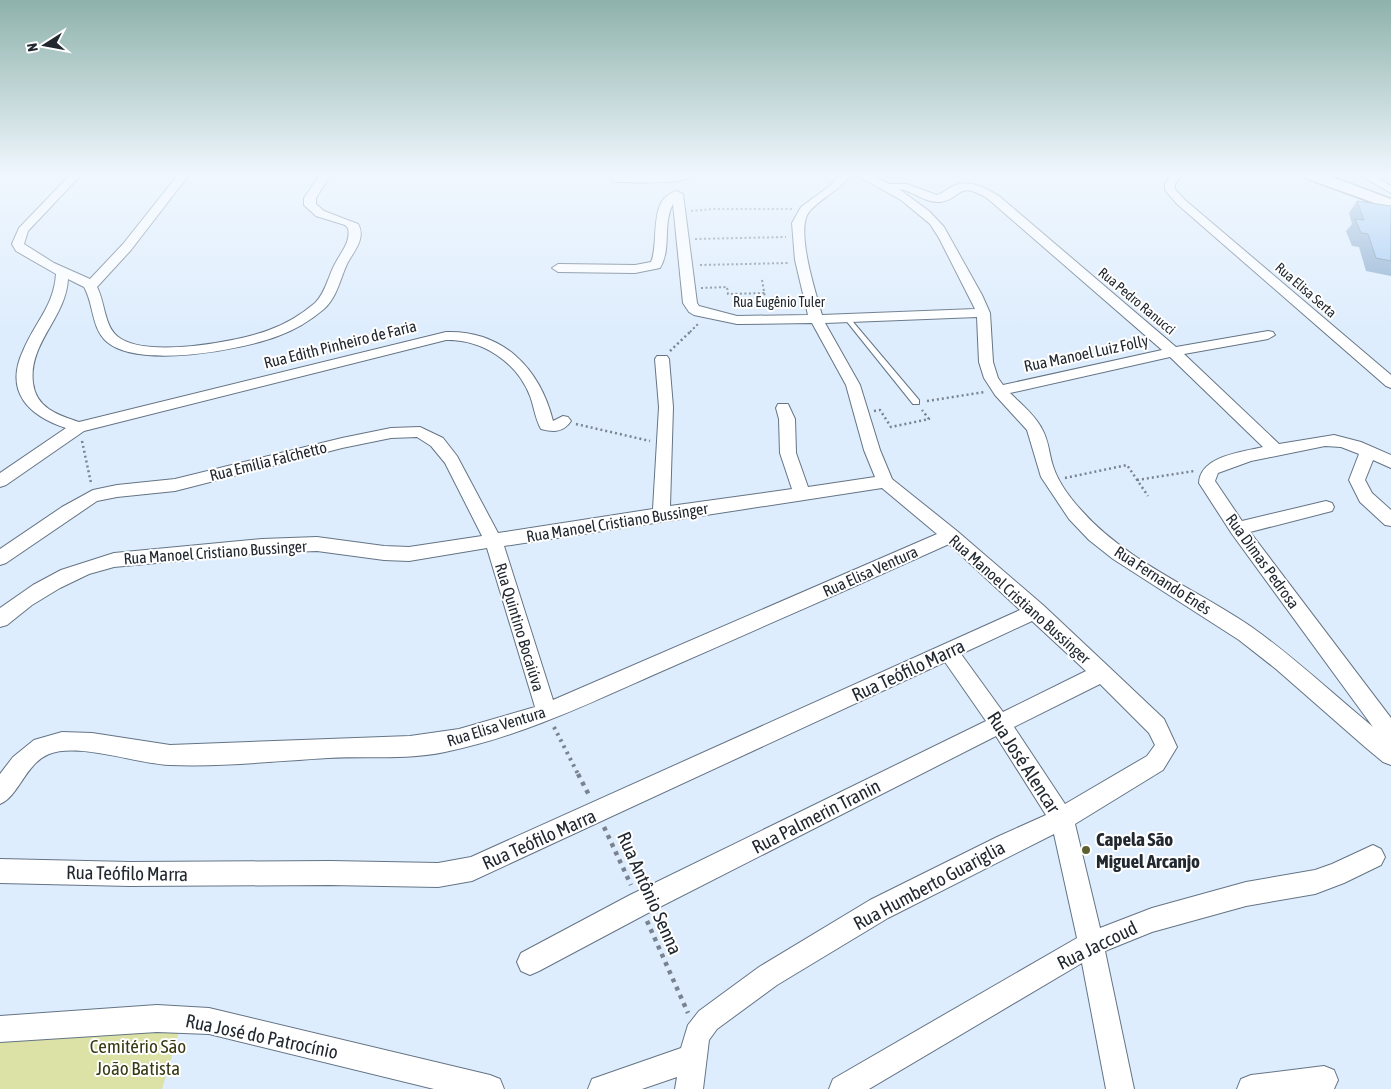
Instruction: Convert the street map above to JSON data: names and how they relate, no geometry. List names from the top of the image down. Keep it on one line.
{"streets":{"street":["Rua Elisa Serta","Rua Pedro Ranucci","Rua Eugênio Tuler","Rua Edith Pinheiro de Faria","Rua Manoel Luiz Folly","Rua Emília Falchetto","Rua Manoel Cristiano Bussinger","Rua Dimas Pedrosa","Rua Elisa Ventura","Rua Fernando Enês","Rua Quintino Bocaiúva","Rua Teófilo Marra","Rua José Alencar","Rua Palmerin Tranin","Rua Humberto Guariglia","Rua Jaccoud","Rua José do Patrocínio"],"path":["Rua Antônio Senna"]},"crossings":[["Rua Pedro Ranucci","Rua Manoel Luiz Folly"],["Rua Eugênio Tuler","Rua Fernando Enês"],["Rua Manoel Luiz Folly","Rua Fernando Enês"],["Rua Emília Falchetto","Rua Manoel Cristiano Bussinger"],["Rua Emília Falchetto","Rua Quintino Bocaiúva"],["Rua Manoel Cristiano Bussinger","Rua Elisa Ventura"],["Rua Manoel Cristiano Bussinger","Rua Quintino Bocaiúva"],["Rua Manoel Cristiano Bussinger","Rua Teófilo Marra"],["Rua Manoel Cristiano Bussinger","Rua Palmerin Tranin"],["Rua Manoel Cristiano Bussinger","Rua Humberto Guariglia"],["Rua Elisa Ventura","Rua Quintino Bocaiúva"],["Rua Elisa Ventura","Rua Antônio Senna"],["Rua Quintino Bocaiúva","Rua Antônio Senna"],["Rua Teófilo Marra","Rua José Alencar"],["Rua Teófilo Marra","Rua Antônio Senna"],["Rua José Alencar","Rua Palmerin Tranin"],["Rua José Alencar","Rua Humberto Guariglia"],["Rua José Alencar","Rua Jaccoud"],["Rua Palmerin Tranin","Rua Antônio Senna"],["Rua Humberto Guariglia","Rua Antônio Senna"]],"parks":["Cemitério São João Batista"],"places":["Capela São Miguel Arcanjo"],"north":"left"}
